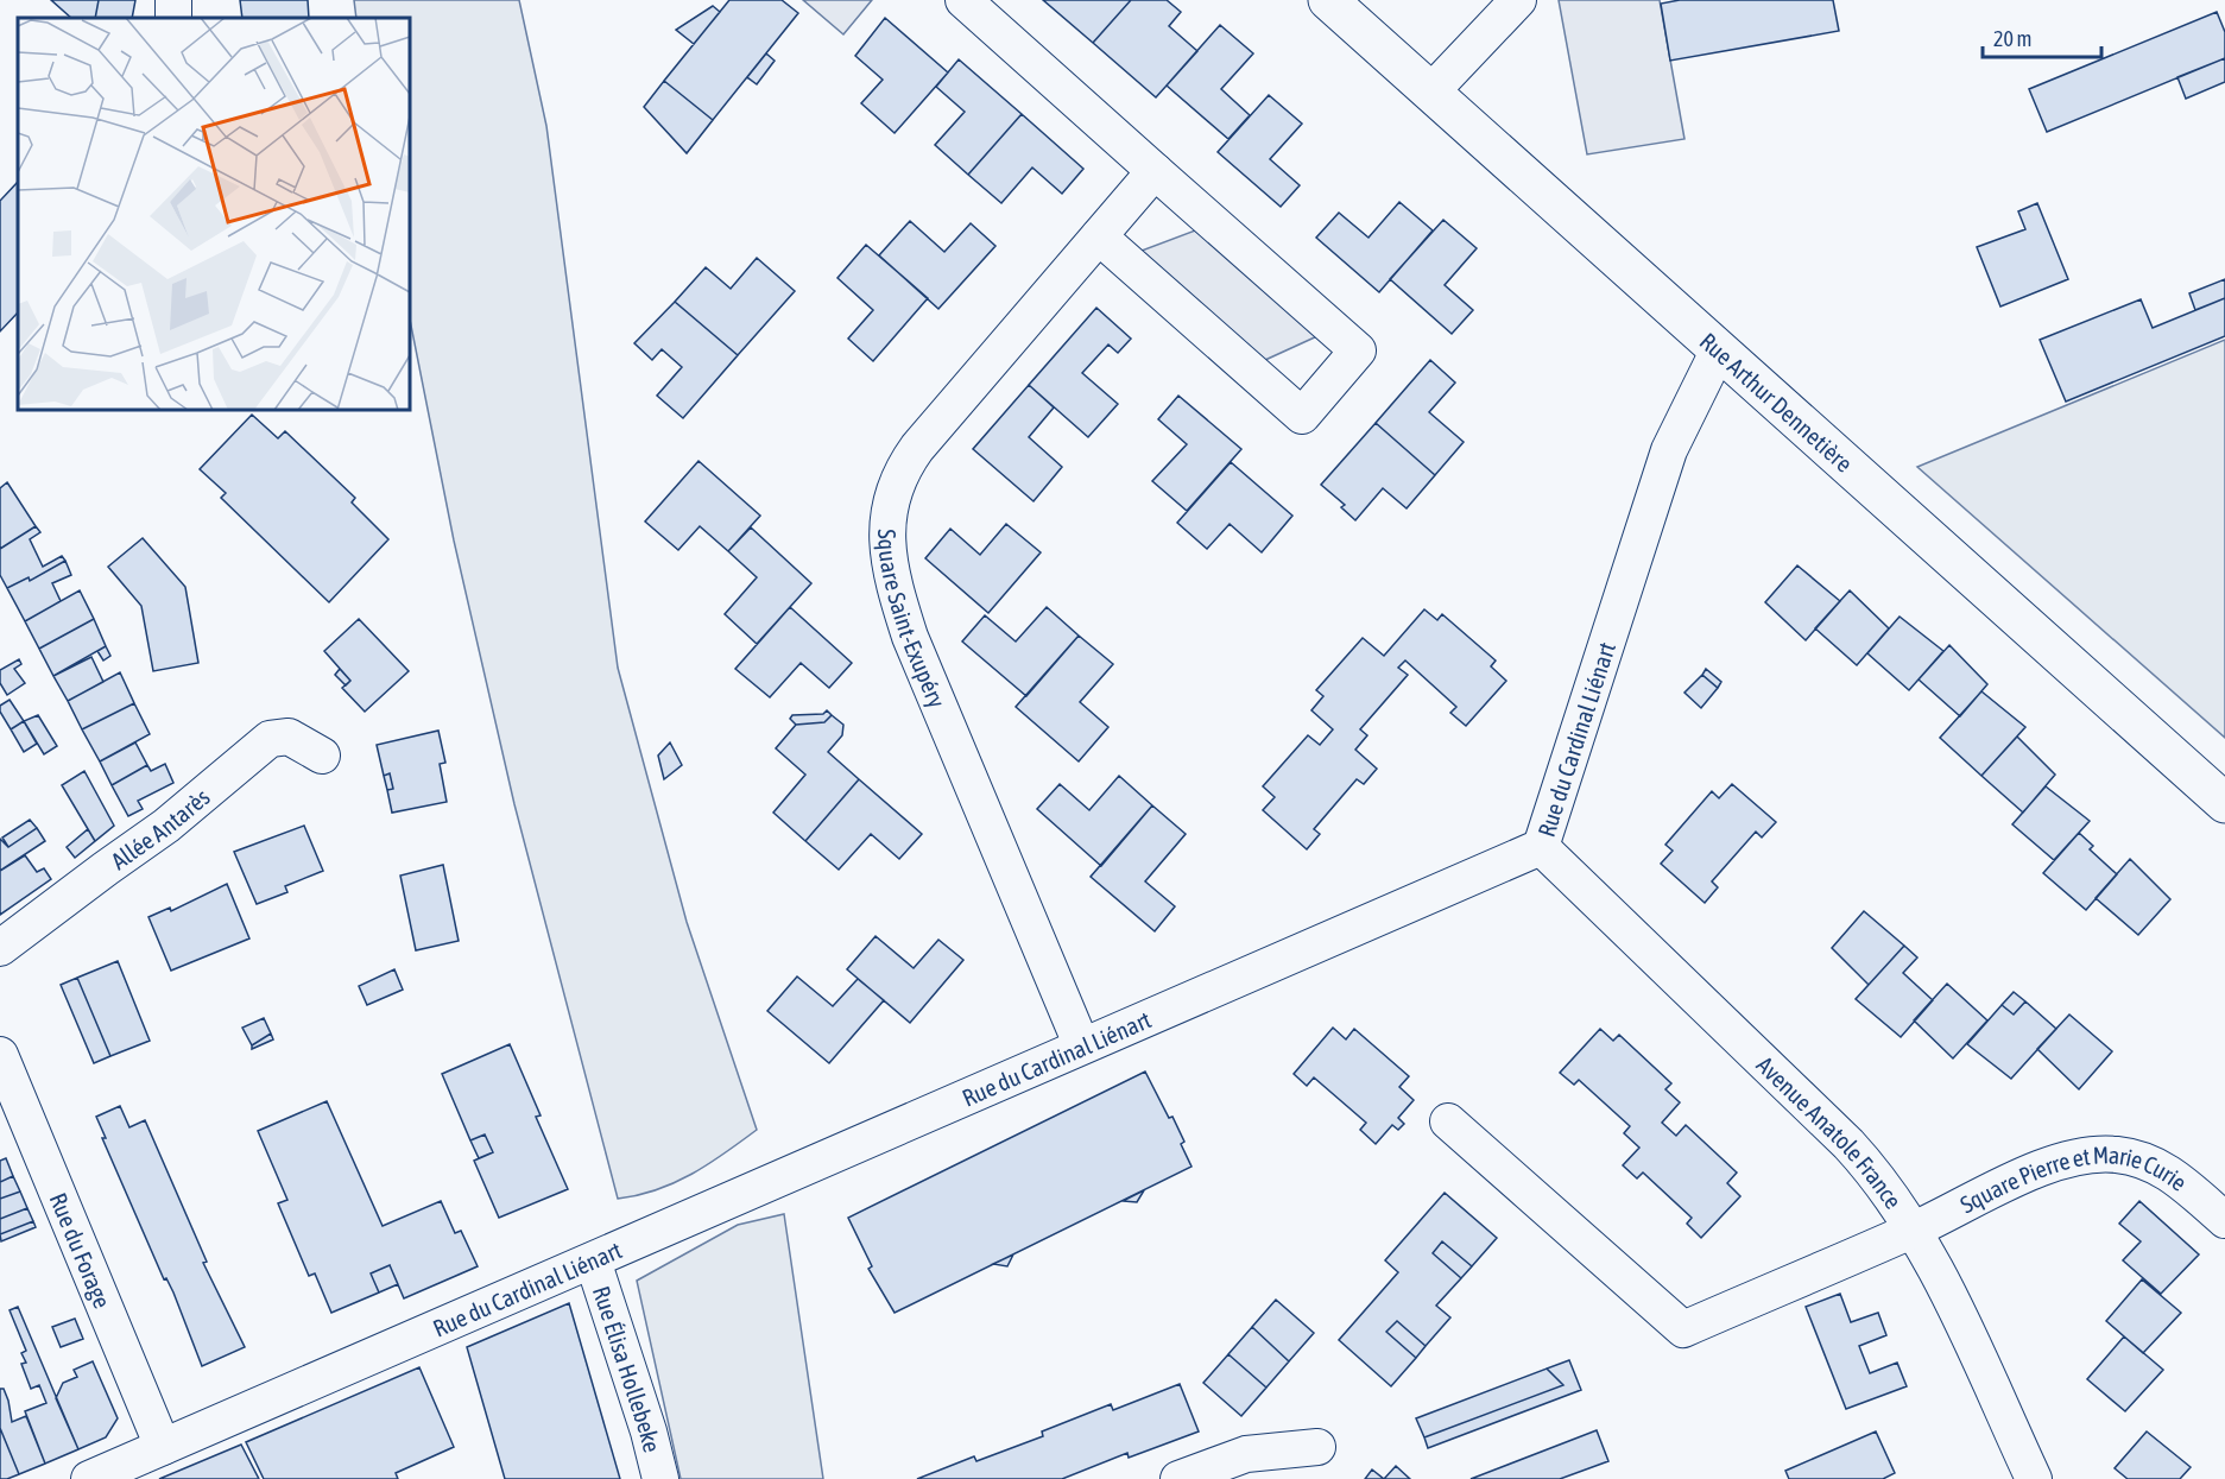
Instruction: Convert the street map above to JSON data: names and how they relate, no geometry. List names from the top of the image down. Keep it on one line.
{"streets":{"street":["Rue Arthur Dennetière","Square Saint-Exupéry","Rue du Cardinal Liénart","Allée Antarès","Avenue Anatole France","Square Pierre et Marie Curie","Rue du Forage","Rue Élisa Hollebeke"]},"crossings":[["Rue Arthur Dennetière","Rue du Cardinal Liénart"],["Square Saint-Exupéry","Rue du Cardinal Liénart"],["Rue du Cardinal Liénart","Avenue Anatole France"],["Rue du Cardinal Liénart","Rue du Forage"],["Rue du Cardinal Liénart","Rue Élisa Hollebeke"],["Avenue Anatole France","Square Pierre et Marie Curie"]],"scale_bar":"20 m"}
